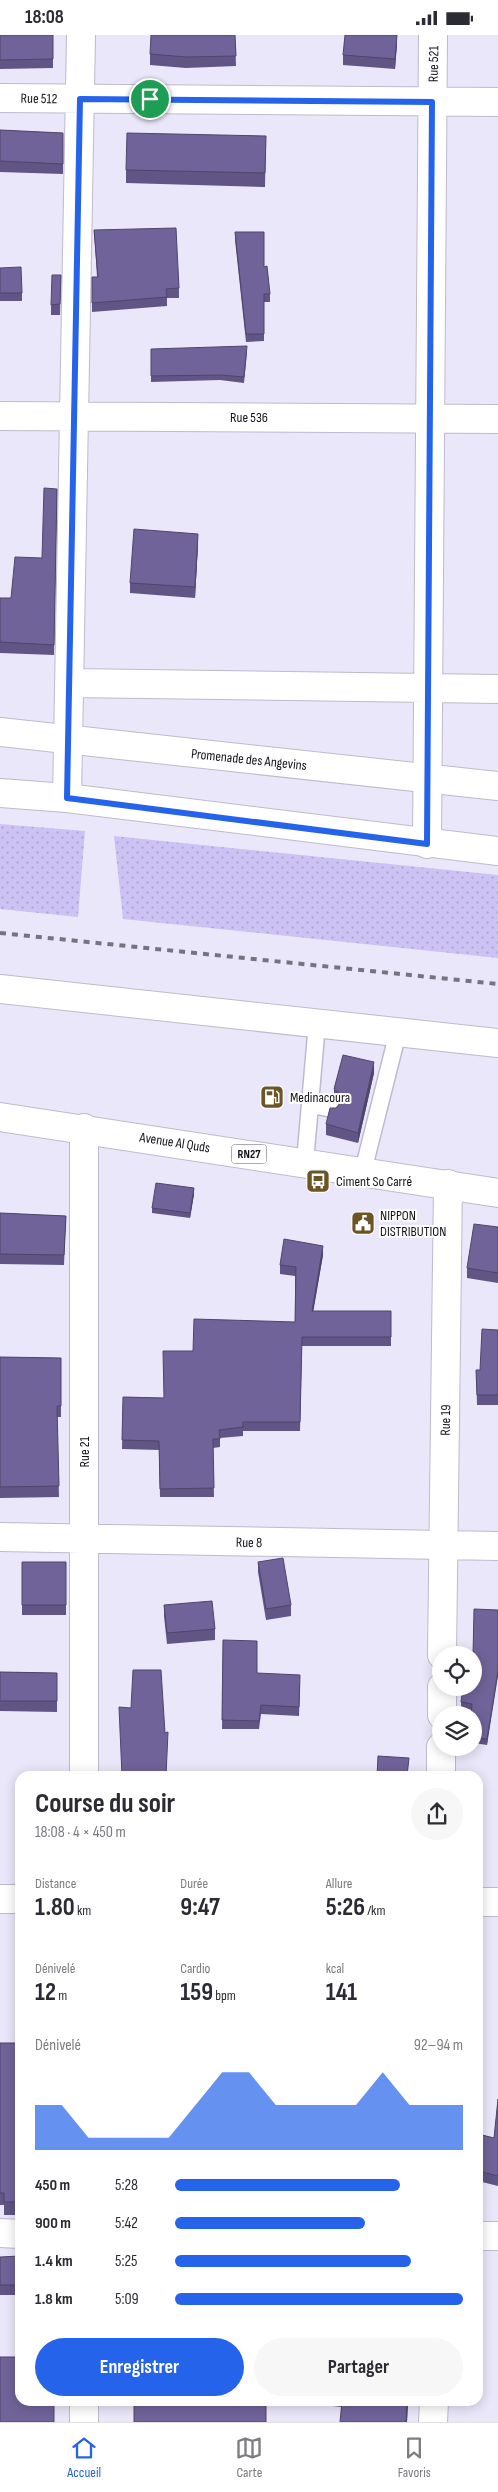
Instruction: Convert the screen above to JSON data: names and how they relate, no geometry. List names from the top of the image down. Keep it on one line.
{"streets":{"street":["Rue 521","Rue 512","Rue 536","Promenade des Angevins","Avenue Al Quds","RN27","Rue 19","Rue 21","Rue 8"]},"crossings":[["Rue 521","Rue 512"],["Rue 521","Rue 536"],["Rue 521","Promenade des Angevins"],["Avenue Al Quds","Rue 19"],["Avenue Al Quds","Rue 21"],["Rue 19","Rue 8"],["Rue 21","Rue 8"]],"places":{"fuel station":["Medinacoura"],"bus stop":["Ciment So Carré"],"public building":["NIPPON DISTRIBUTION"]},"page":{"status":"18:08","heading":["Course du soir","18:08 · 4 × 450 m"],"stats":[["Distance","1.80 km"],["Durée","9:47"],["Allure","5:26 /km"],["Dénivelé","12 m"],["Cardio","159 bpm"],["kcal","141"]],"chart":["Dénivelé","92–94 m"],"list":[{"name":"450 m","note":"5:28"},{"name":"900 m","note":"5:42"},{"name":"1.4 km","note":"5:25"},{"name":"1.8 km","note":"5:09"}],"buttons":["Enregistrer","Partager"],"tabs":["Accueil","Carte","Favoris"]}}
